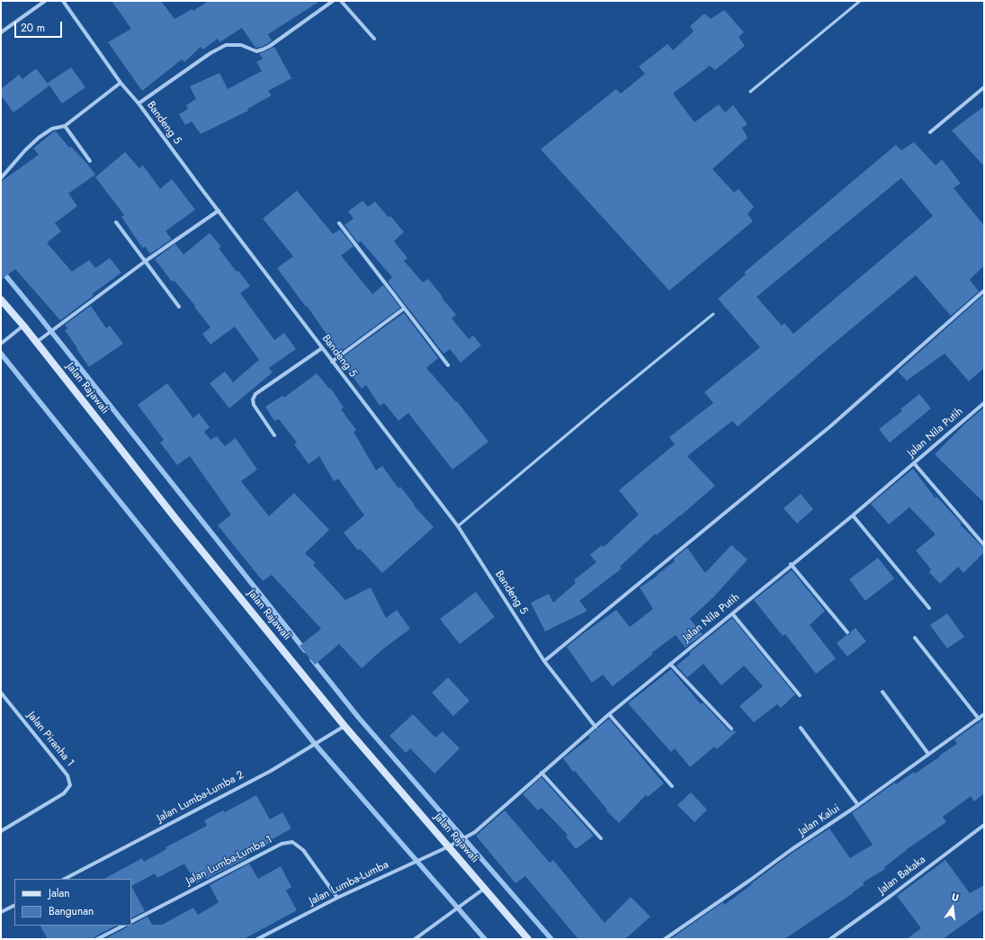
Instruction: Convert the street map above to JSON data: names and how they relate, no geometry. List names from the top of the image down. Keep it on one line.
{"streets":{"main road":["Jalan Rajawali"],"street":["Bandeng 5","Jalan Nila Putih","Jalan Piranha 1","Jalan Lumba-Lumba 2","Jalan Kalui","Jalan Lumba-Lumba 1","Jalan Bakaka","Jalan Lumba-Lumba"]},"crossings":[["Bandeng 5","Jalan Nila Putih"],["Jalan Rajawali","Jalan Nila Putih"],["Jalan Rajawali","Jalan Lumba-Lumba 2"],["Jalan Rajawali","Jalan Lumba-Lumba"],["Jalan Nila Putih","Jalan Lumba-Lumba"],["Jalan Lumba-Lumba 1","Jalan Lumba-Lumba"]],"legend":["Jalan","Bangunan"],"scale_bar":"20 m","north":"top"}
